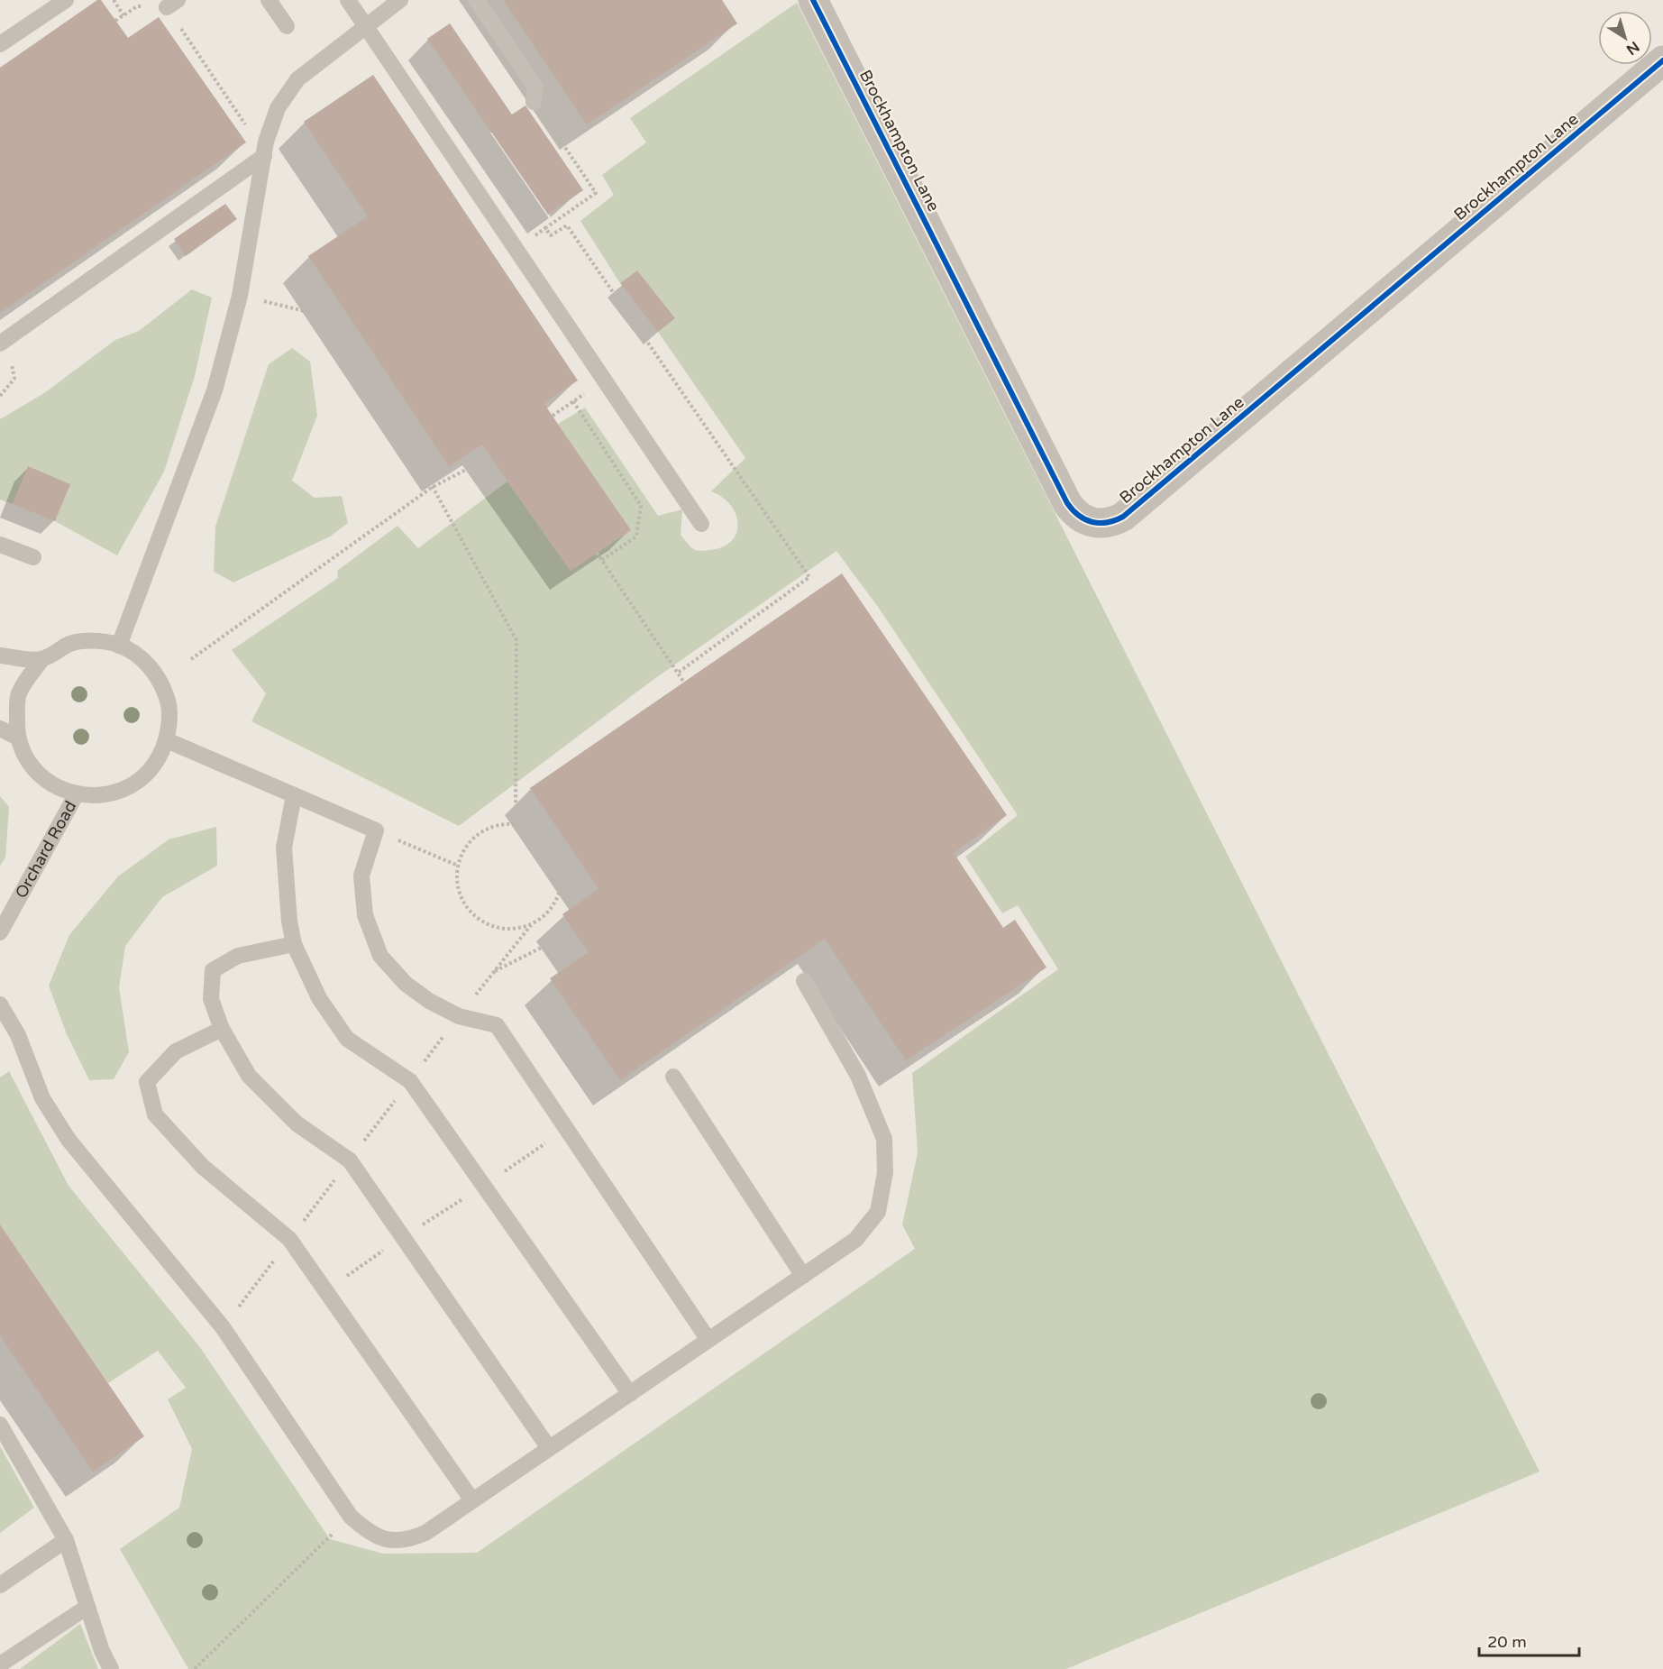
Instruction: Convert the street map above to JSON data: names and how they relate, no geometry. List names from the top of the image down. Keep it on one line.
{"streets":{"street":["Brockhampton Lane"],"lane":["Orchard Road"]},"scale_bar":"20 m","north":"bottom right"}
